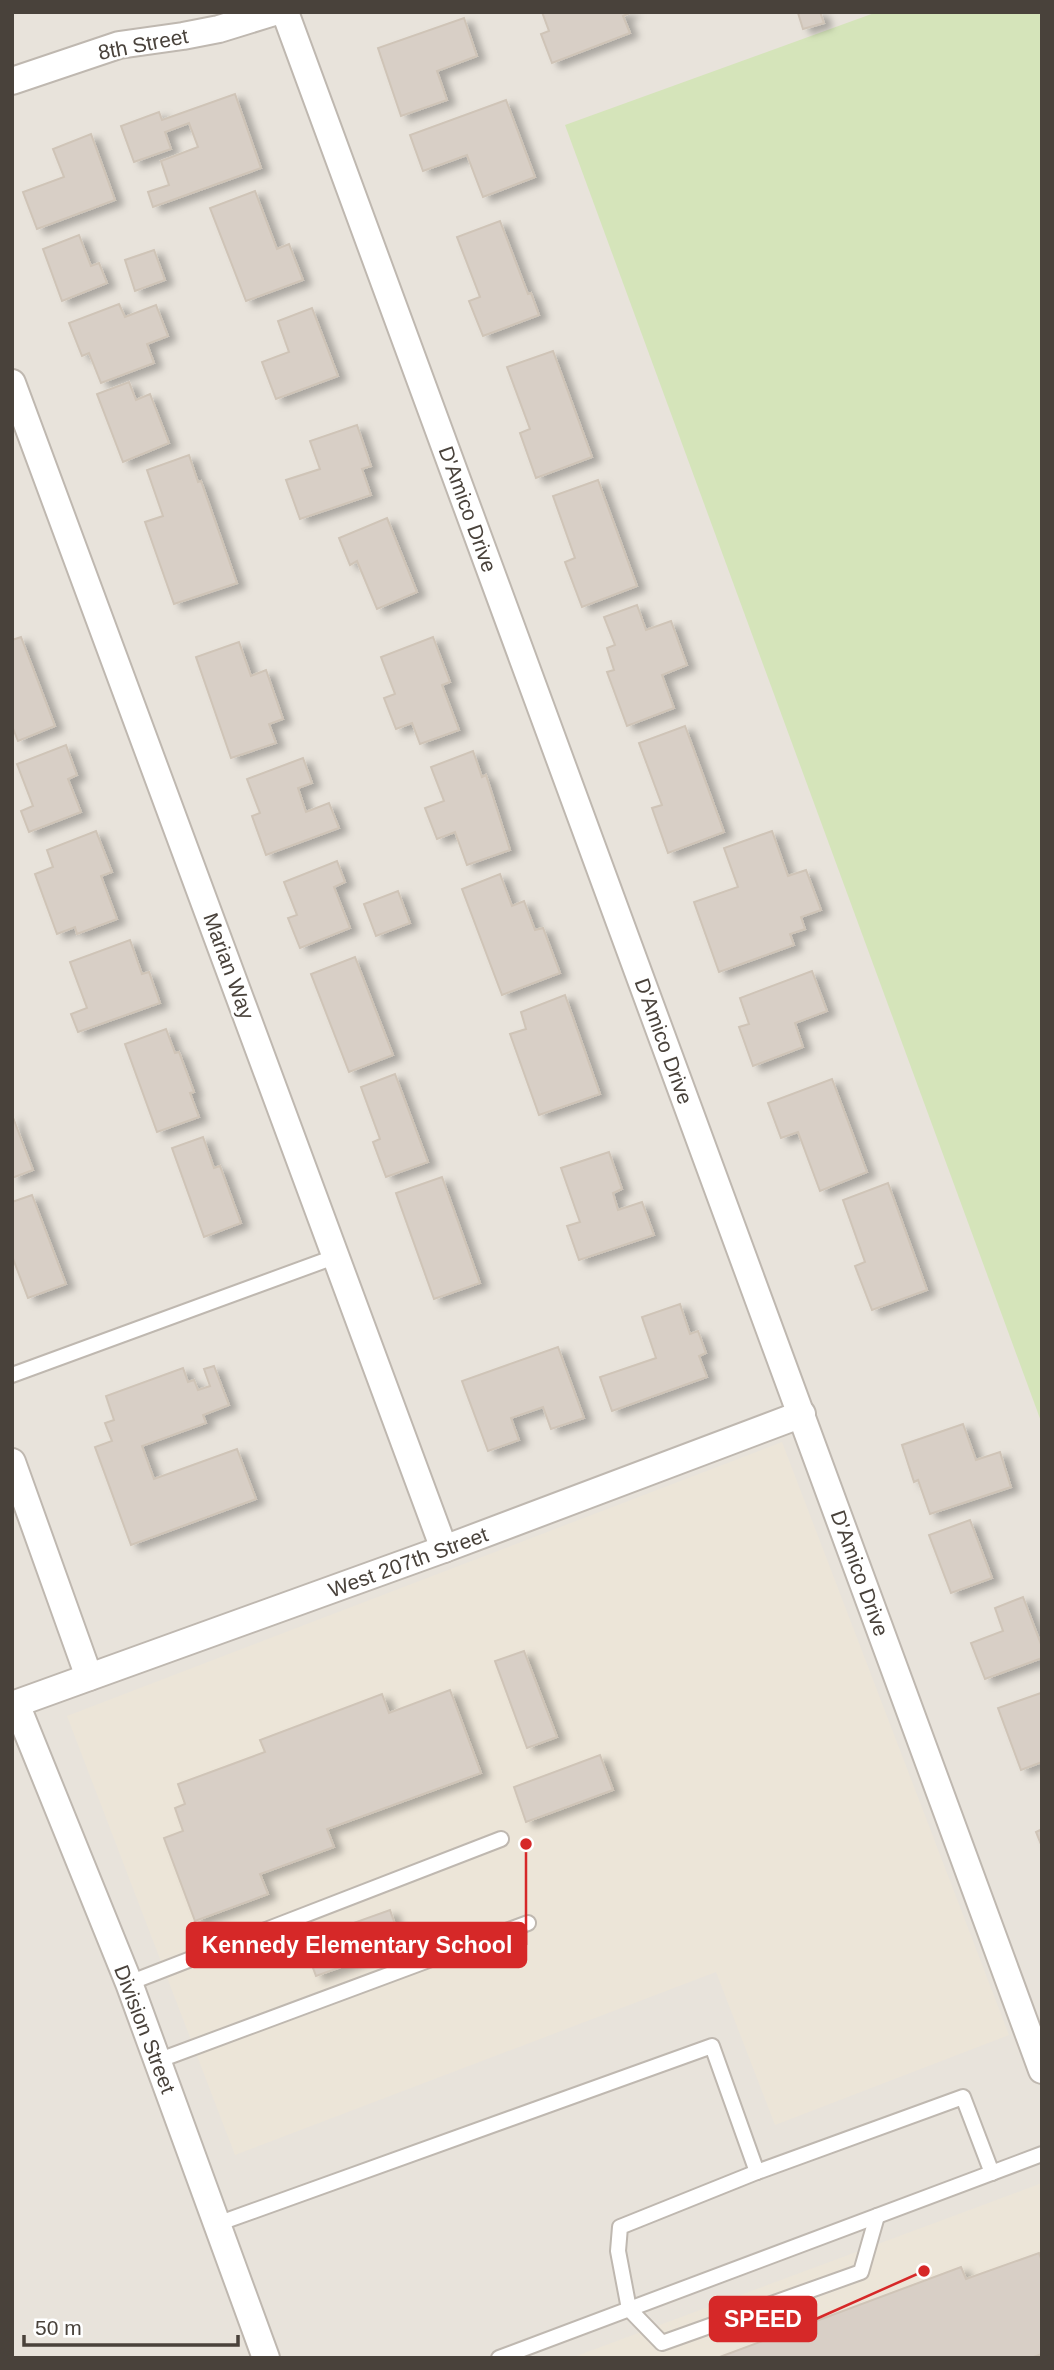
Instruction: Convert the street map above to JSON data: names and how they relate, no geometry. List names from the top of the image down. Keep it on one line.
{"streets":{"street":["8th Street","D'Amico Drive","Marian Way","West 207th Street","Division Street"]},"crossings":[["D'Amico Drive","West 207th Street"],["Marian Way","West 207th Street"],["West 207th Street","Division Street"]],"places":["Kennedy Elementary School","SPEED"],"scale_bar":"50 m"}
